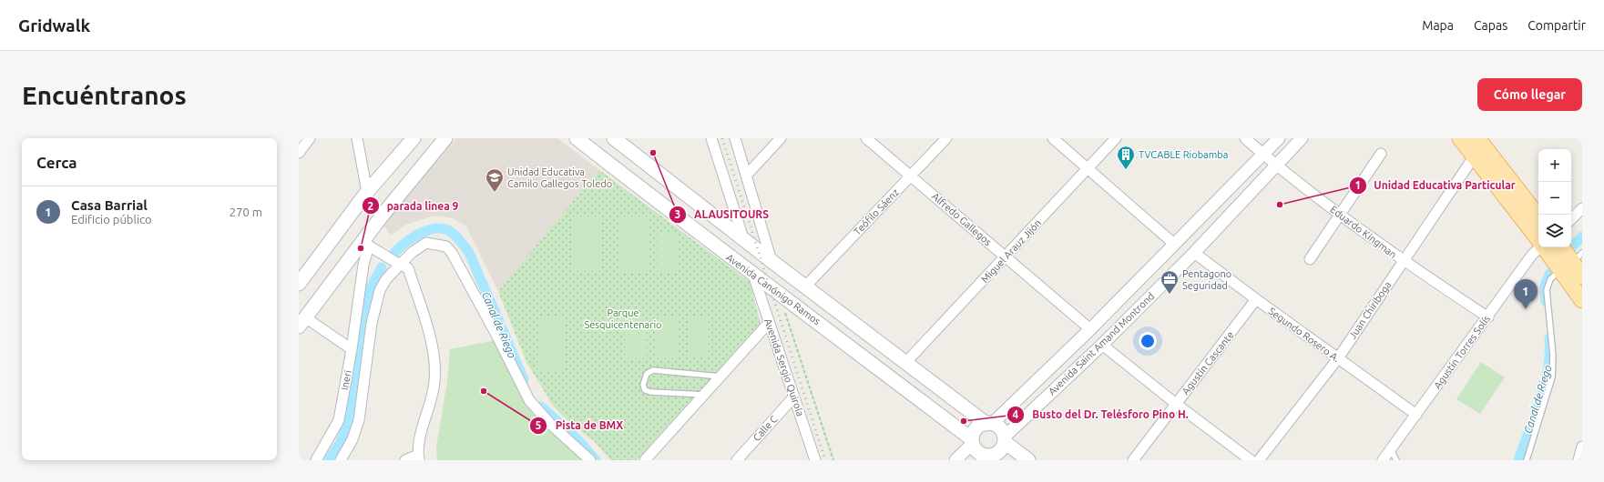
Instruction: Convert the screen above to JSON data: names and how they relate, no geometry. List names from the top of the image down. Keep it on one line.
{"streets":{"main road":["Avenida Canónigo Ramos"],"street":["Teófilo Sáenz","Alfredo Gallegos","Eduardo Kingman","Miguel Arauz Jijón","Juan Chiriboga","Segundo Rosero A.","Avenida Saint Amand Montrond","Agustín Torres Solís","Agustín Cascante","Avenida Sergio Quirola","Ineri","Calle C"]},"crossings":[["Teófilo Sáenz","Alfredo Gallegos"],["Alfredo Gallegos","Miguel Arauz Jijón"],["Alfredo Gallegos","Avenida Saint Amand Montrond"],["Eduardo Kingman","Juan Chiriboga"],["Eduardo Kingman","Avenida Saint Amand Montrond"],["Eduardo Kingman","Agustín Torres Solís"],["Avenida Canónigo Ramos","Avenida Saint Amand Montrond"],["Avenida Canónigo Ramos","Avenida Sergio Quirola"],["Juan Chiriboga","Segundo Rosero A."],["Segundo Rosero A.","Avenida Saint Amand Montrond"],["Segundo Rosero A.","Agustín Torres Solís"],["Segundo Rosero A.","Agustín Cascante"],["Avenida Sergio Quirola","Calle C"]],"water":["Canal de Riego"],"parks":["Parque Sesquicentenario"],"places":{"other":["ALAUSITOURS","Unidad Educativa Particular","parada linea 9","Pista de BMX","Busto del Dr. Telésforo Pino H."],"building":["TVCABLE Riobamba"],"school or university":["Unidad Educativa Camilo Gallegos Toledo"],"office":["Pentagono Seguridad"]},"page":{"header":"Gridwalk","nav":["Mapa","Capas","Compartir"],"buttons":"Cómo llegar","title":"Encuéntranos","heading":"Cerca","map_buttons":["+","−"],"list":[{"mark":"1","name":"Casa Barrial","note":"Edificio público","value":"270 m"}],"pins":"1"}}
